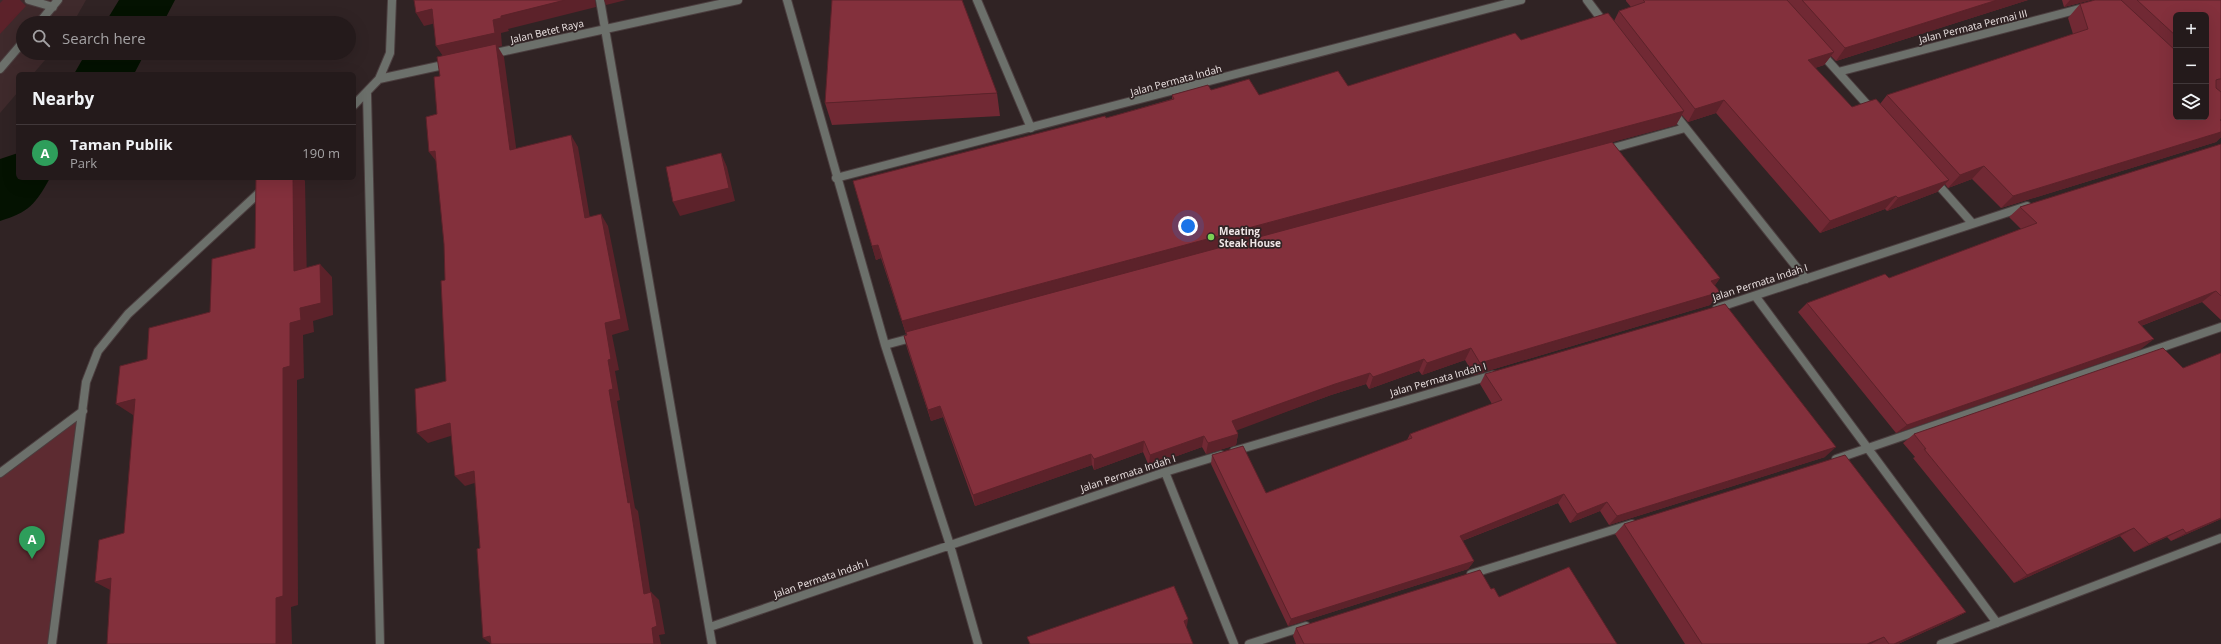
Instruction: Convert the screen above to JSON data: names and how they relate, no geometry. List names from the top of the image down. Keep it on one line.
{"streets":{"street":["Jalan Permata Permai III","Jalan Betet Raya","Jalan Permata Indah","Jalan Permata Indah I"]},"places":["Meating Steak House"],"page":{"map_buttons":["+","−"],"search":"Search here","heading":"Nearby","list":[{"mark":"A","name":"Taman Publik","note":"Park","value":"190 m"}],"pins":"A"}}
